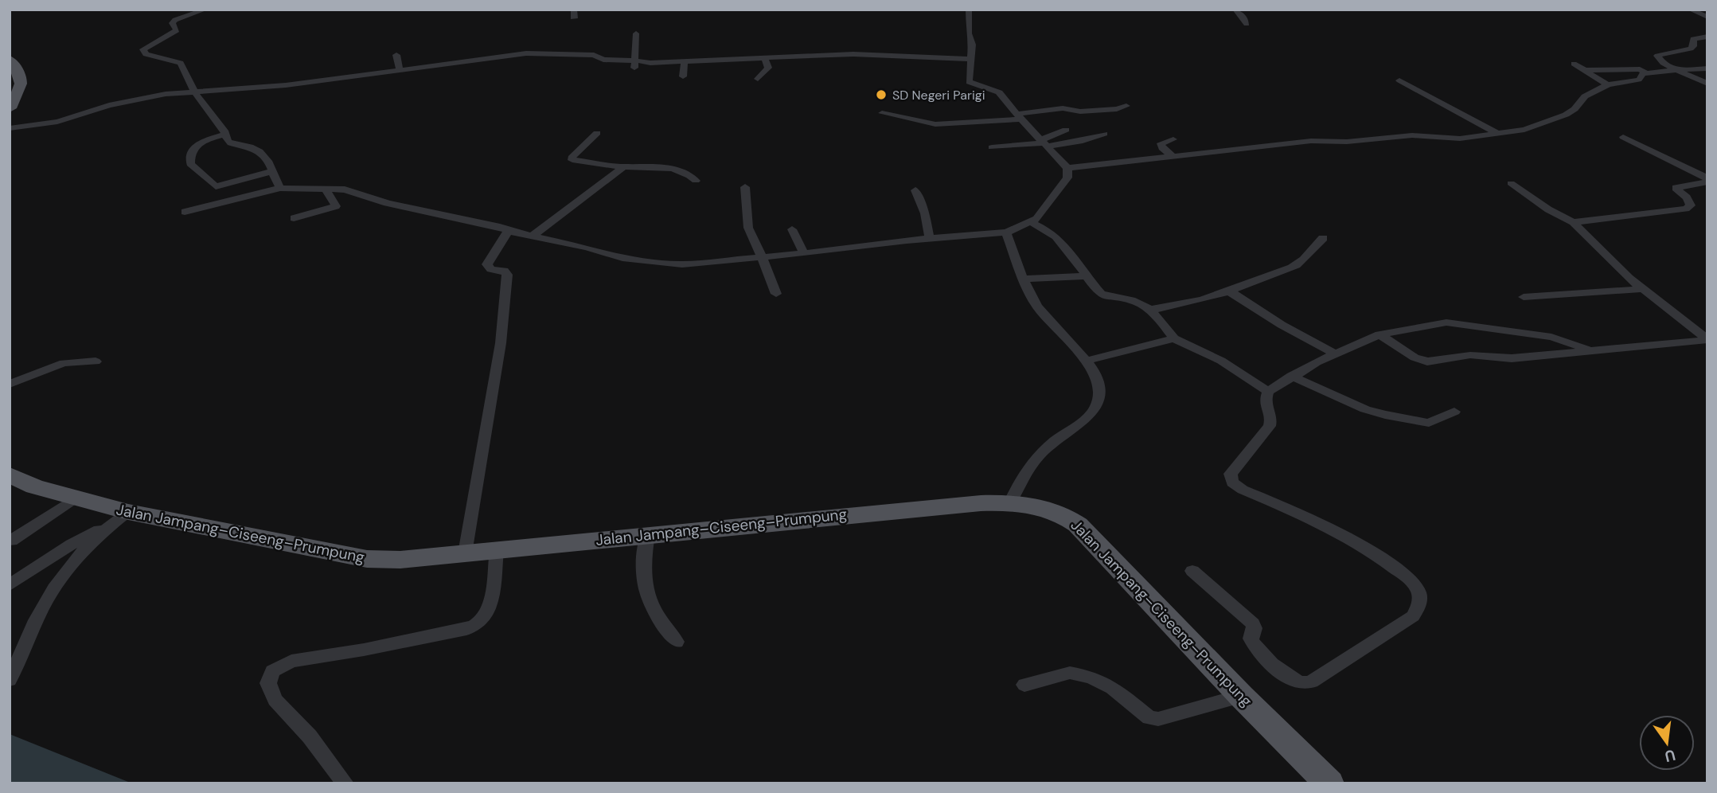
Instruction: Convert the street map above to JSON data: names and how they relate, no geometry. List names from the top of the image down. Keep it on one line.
{"streets":{"main road":["Jalan Jampang–Ciseeng–Prumpung"]},"places":["SD Negeri Parigi"],"north":"bottom"}
